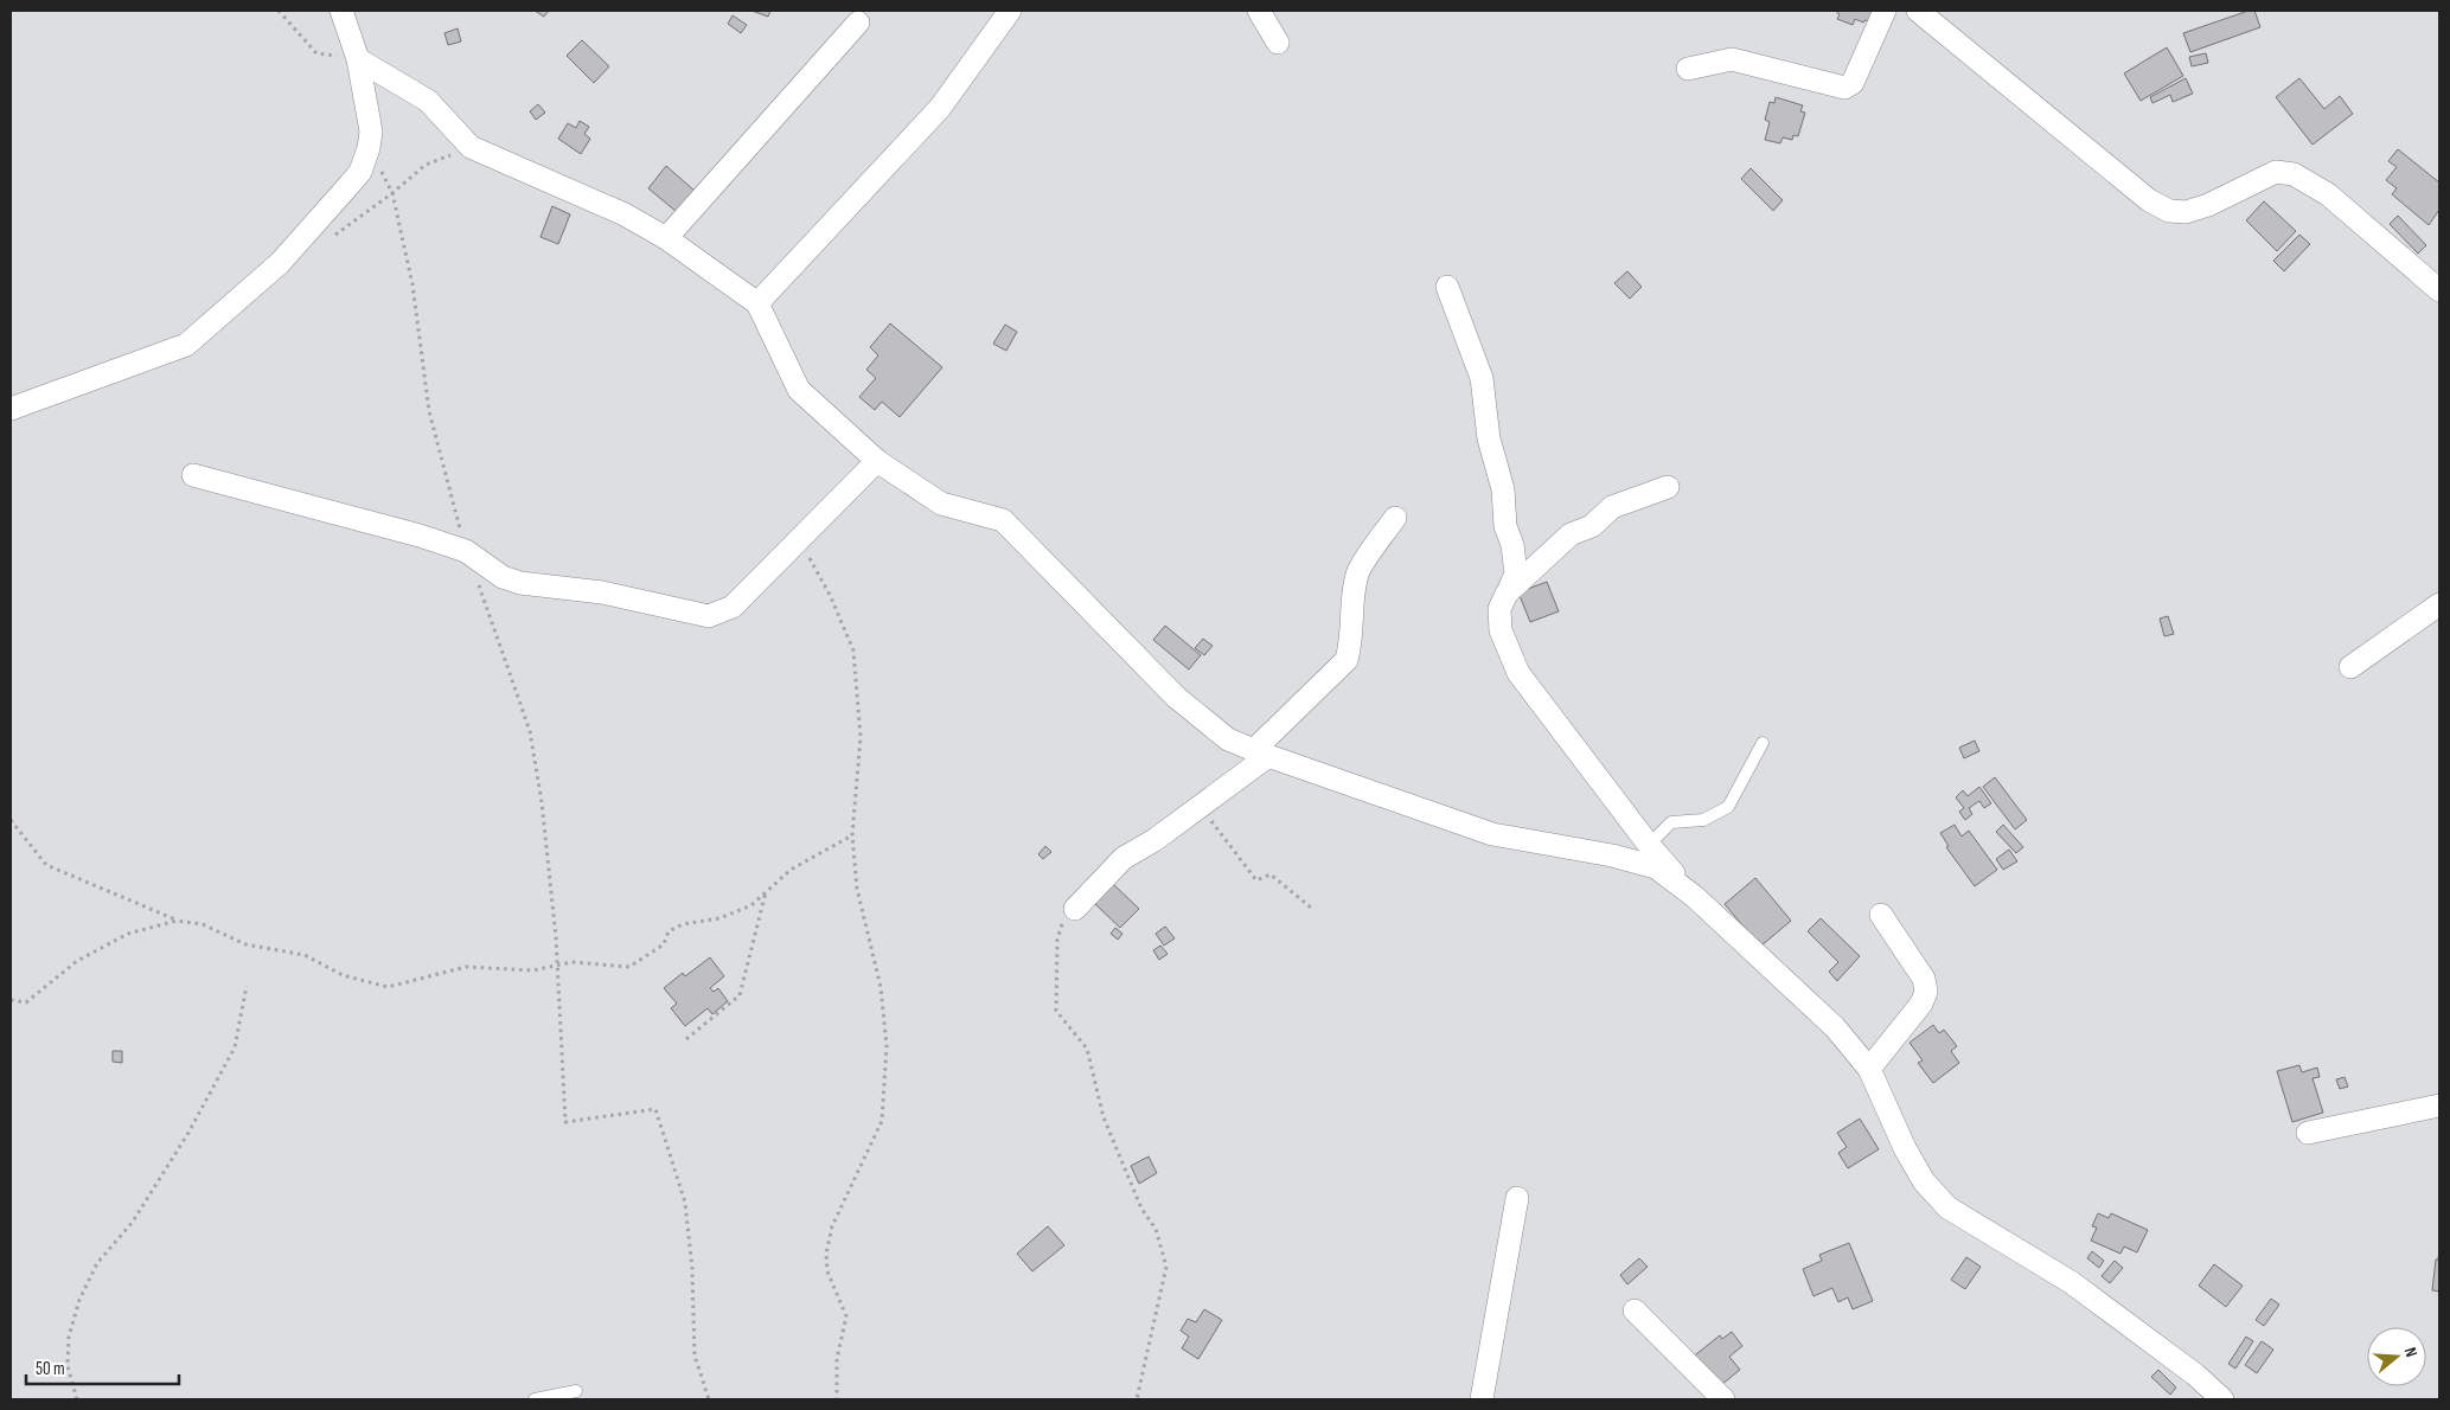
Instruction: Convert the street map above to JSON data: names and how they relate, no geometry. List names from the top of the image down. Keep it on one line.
{"scale_bar":"50 m","north":"right"}
